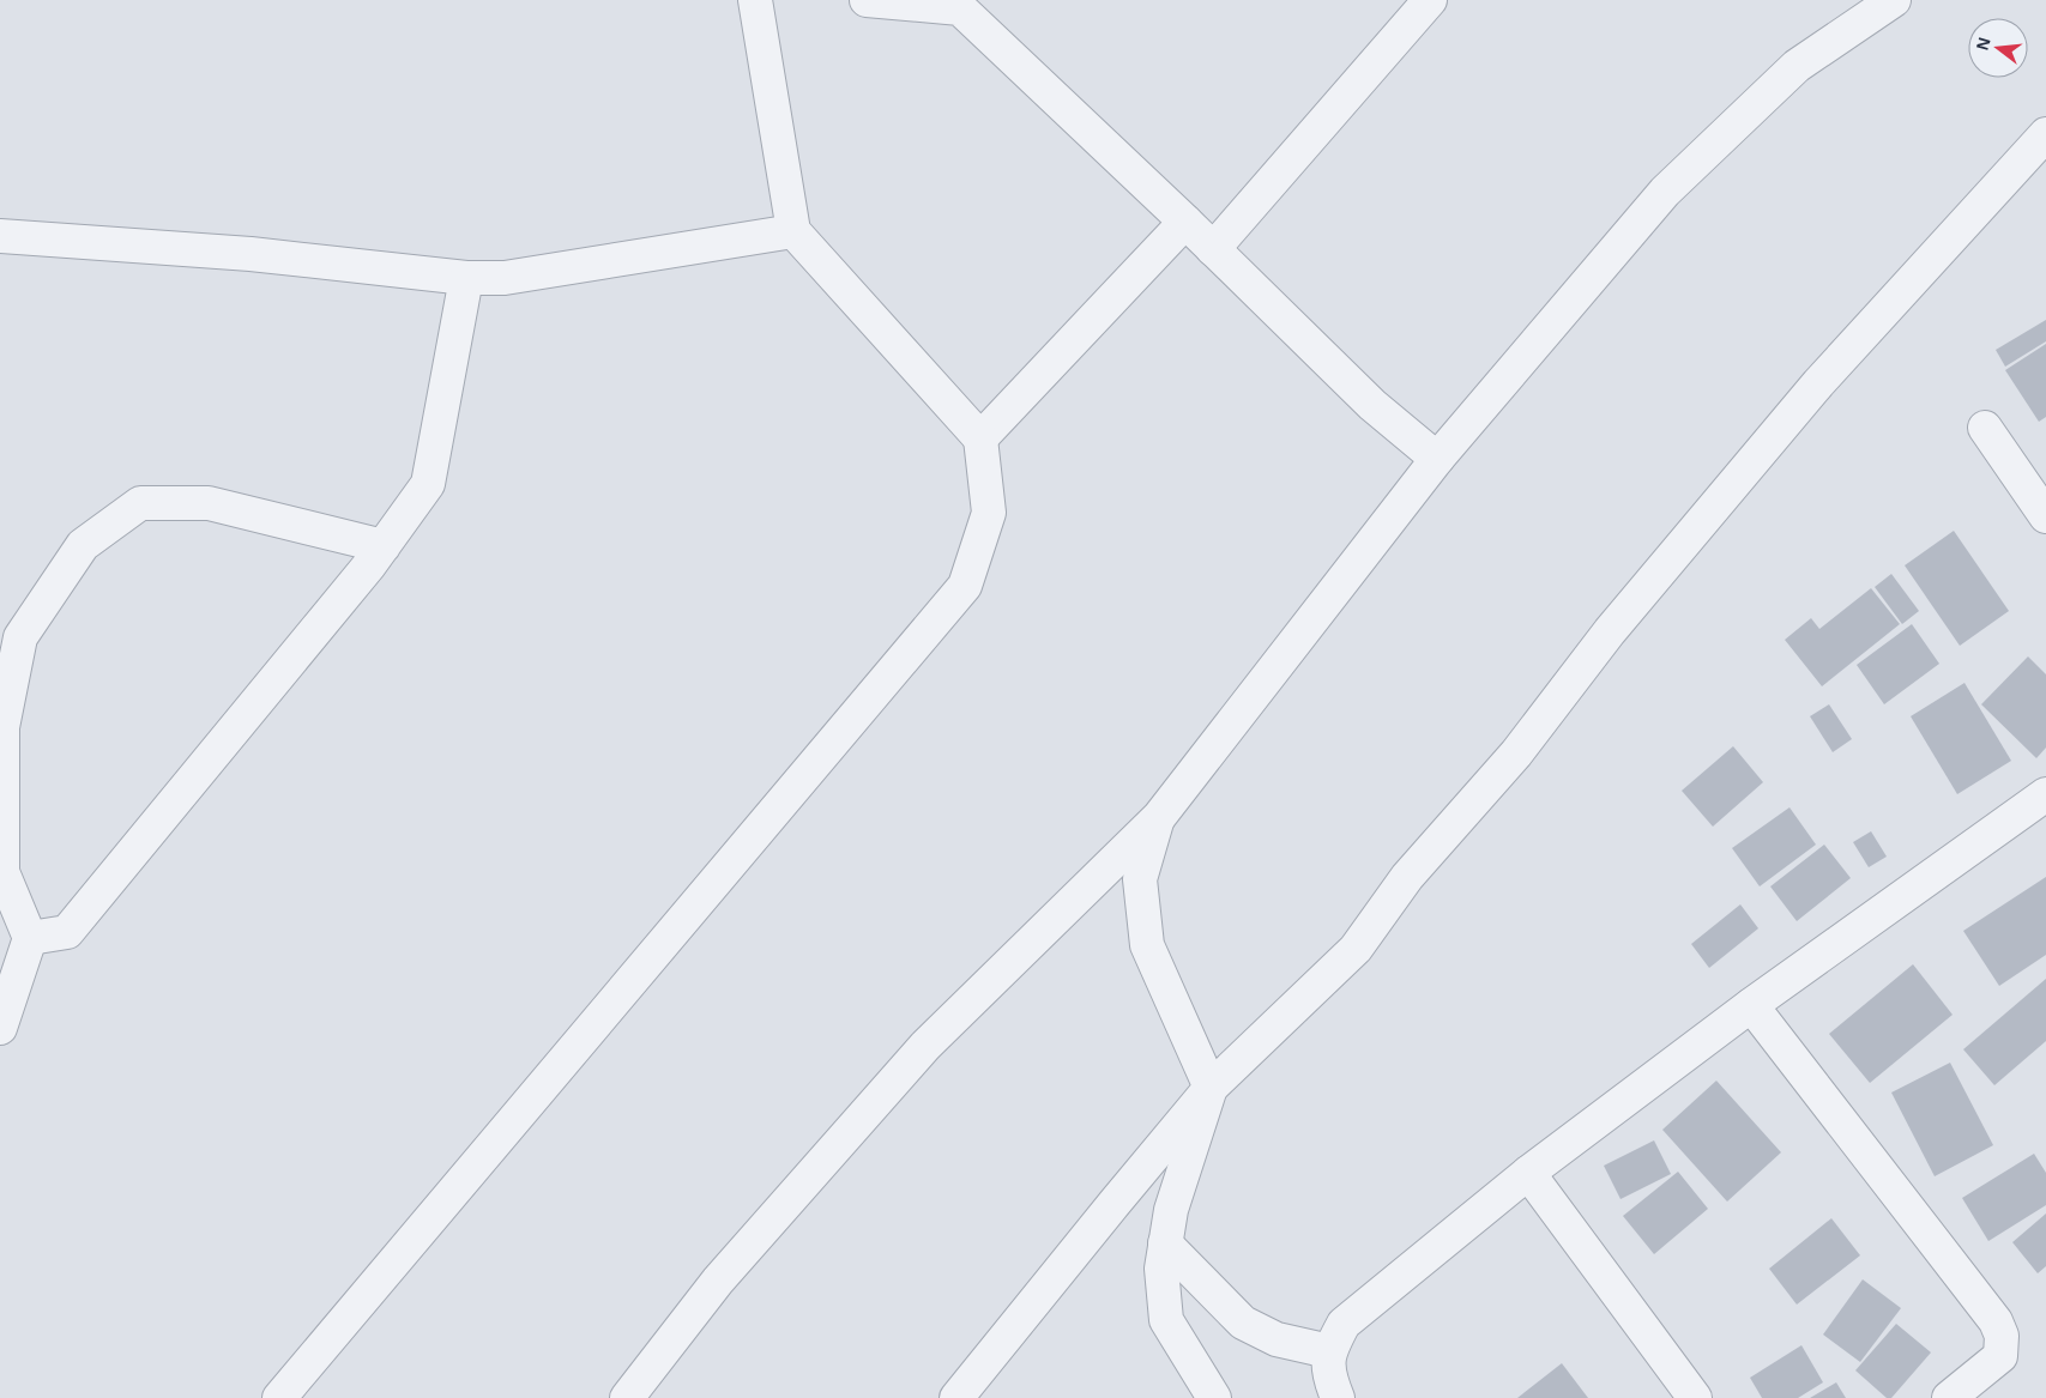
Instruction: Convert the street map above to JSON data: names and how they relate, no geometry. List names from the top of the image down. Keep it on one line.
{"north":"left"}
